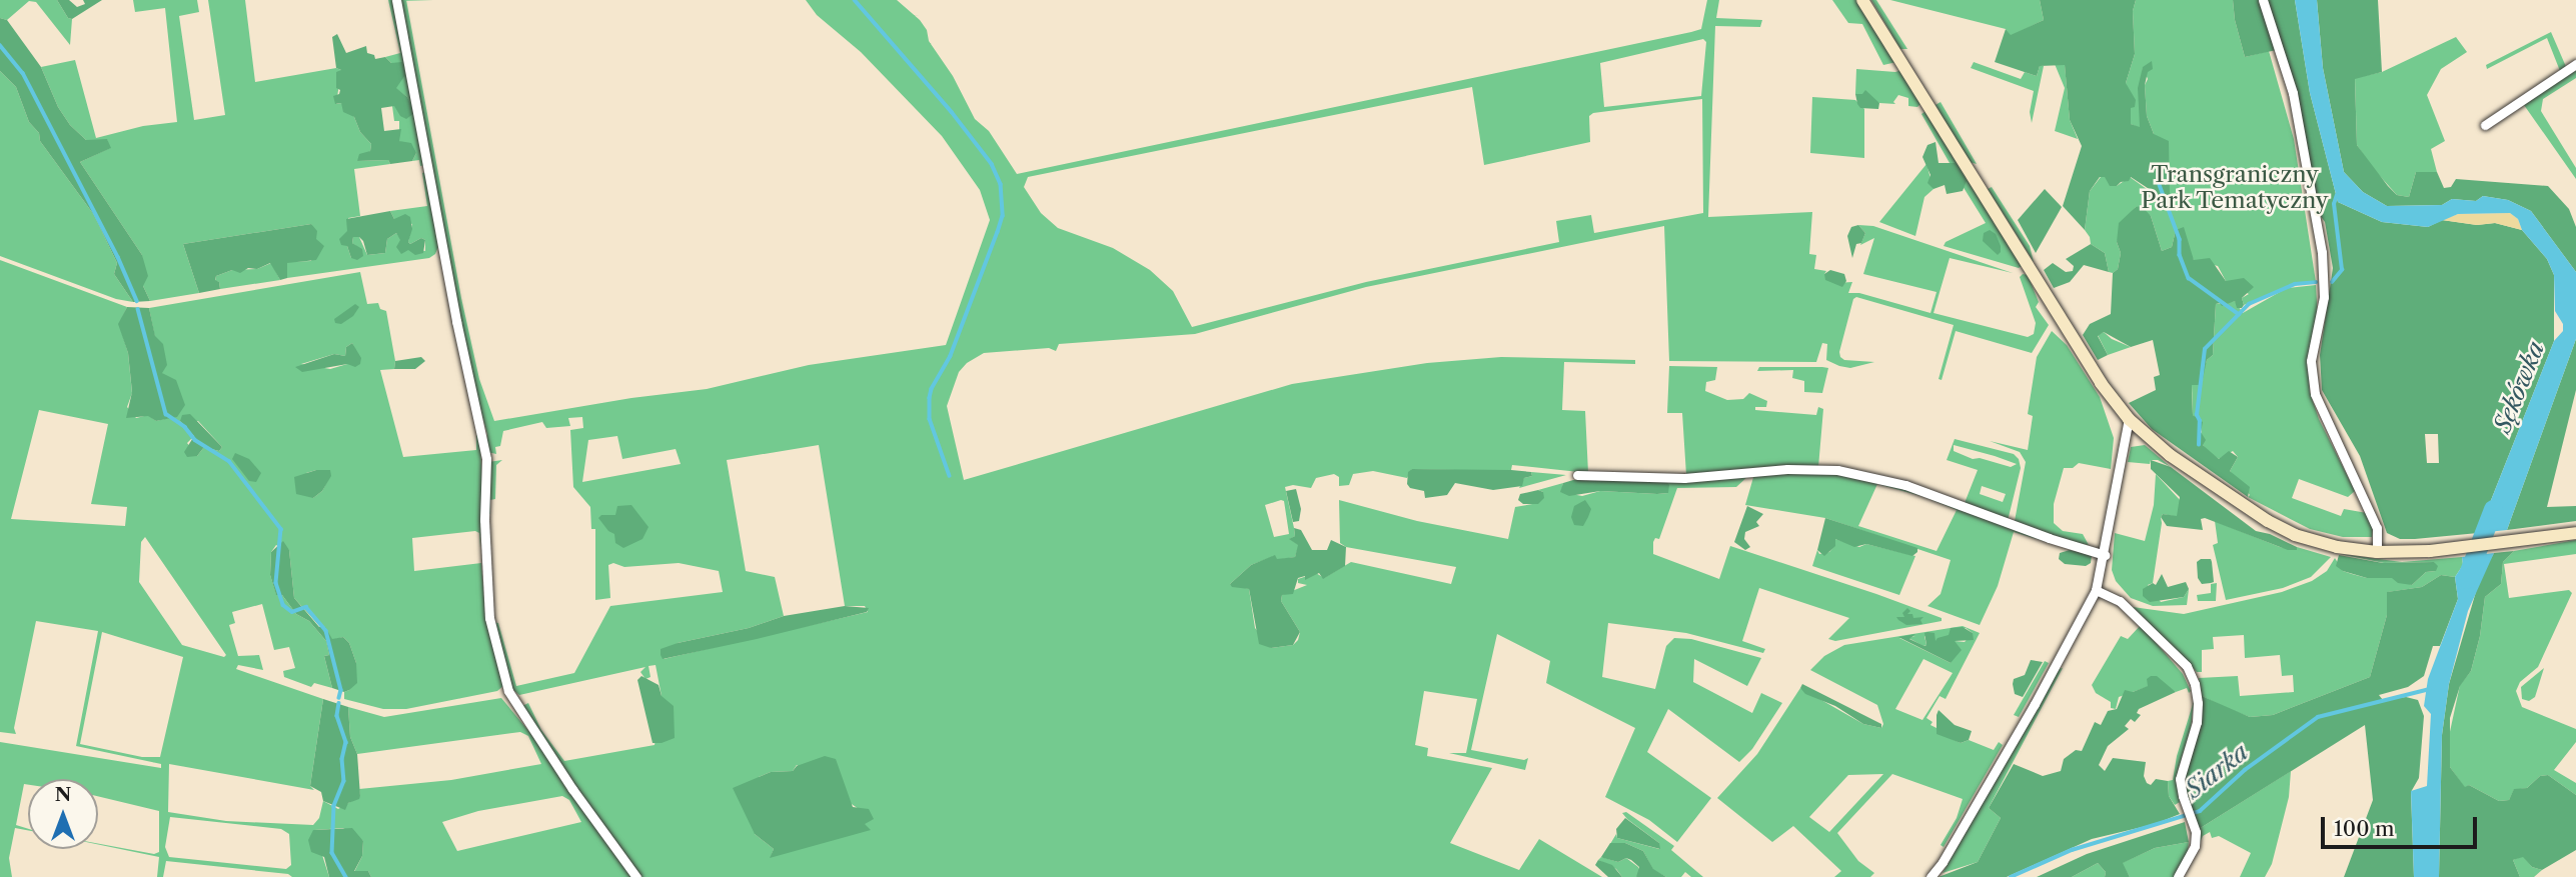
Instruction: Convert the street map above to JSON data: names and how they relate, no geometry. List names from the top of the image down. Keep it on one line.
{"water":["Sękówka","Siarka"],"parks":["Transgraniczny Park Tematyczny"],"scale_bar":"100 m","north":"top"}
